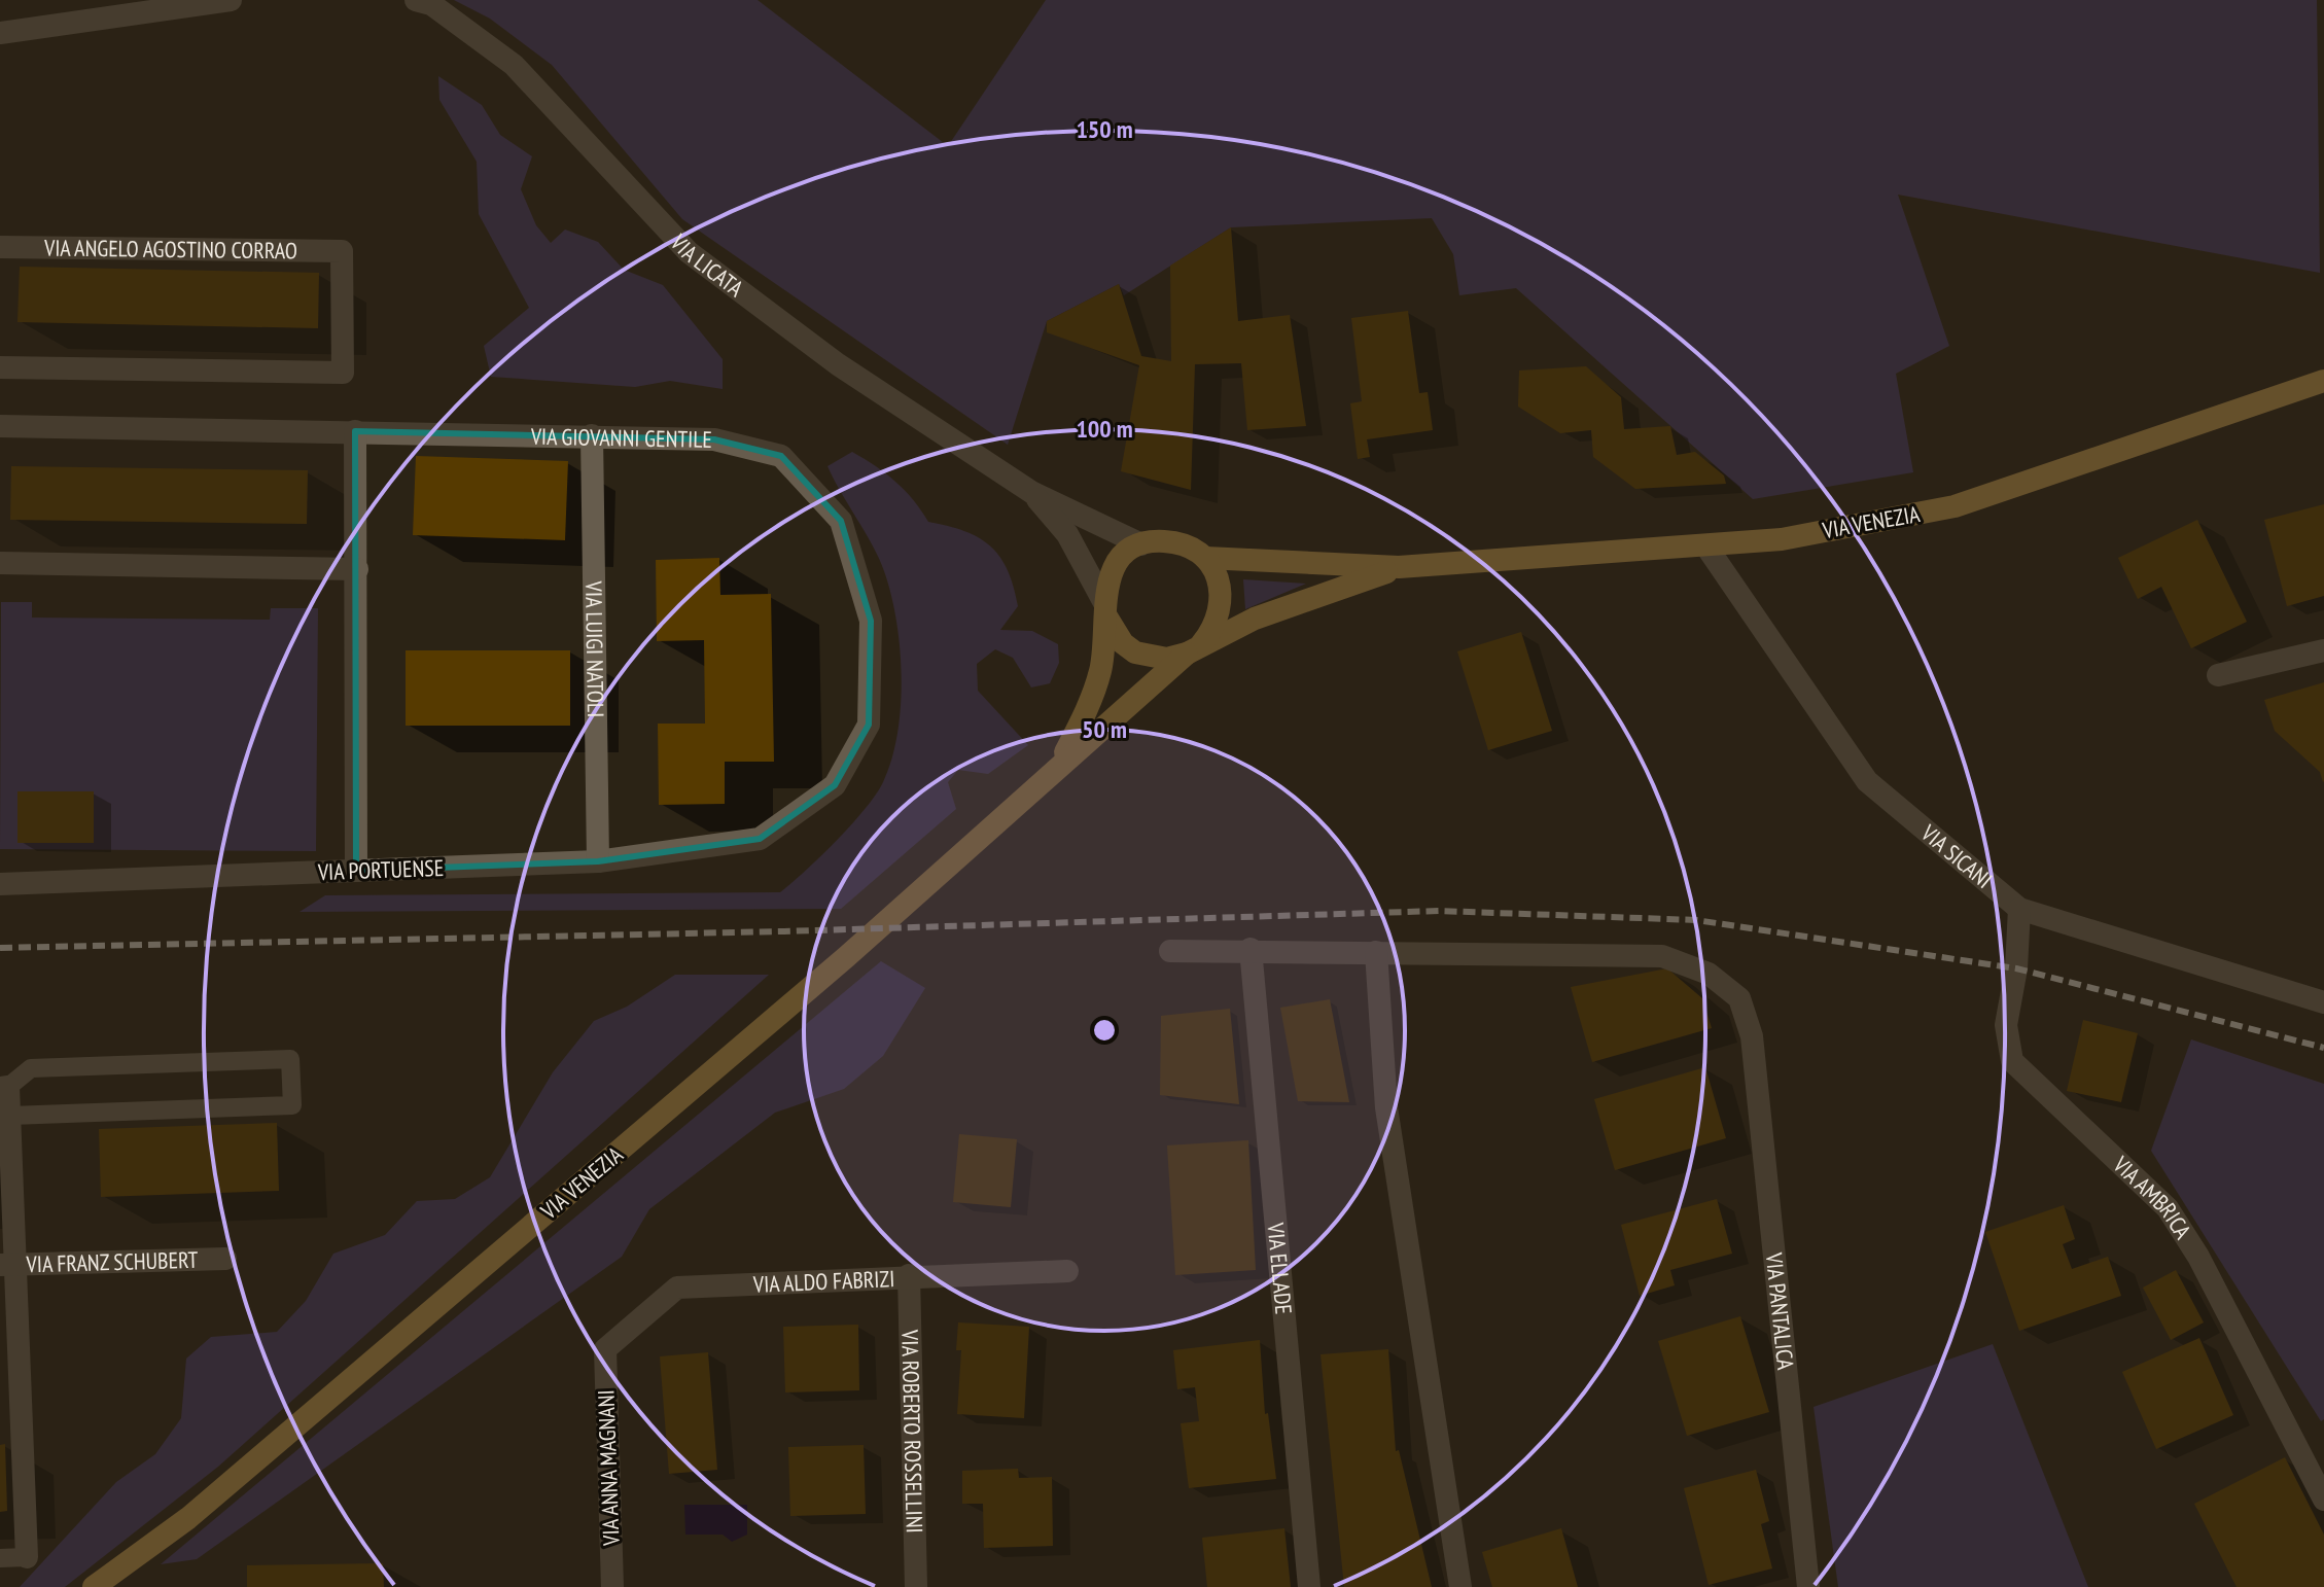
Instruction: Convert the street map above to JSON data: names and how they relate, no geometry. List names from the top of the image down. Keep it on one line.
{"streets":{"main road":["VIA VENEZIA"],"street":["VIA ANGELO AGOSTINO CORRAO","VIA LICATA","VIA GIOVANNI GENTILE","VIA LUIGI NATOLI","VIA SICANI","VIA PORTUENSE","VIA AMBRICA","VIA FRANZ SCHUBERT","VIA ELLADE","VIA ALDO FABRIZI","VIA PANTALICA","VIA ROBERTO ROSSELLINI","VIA ANNA MAGNANI"]},"crossings":[["VIA GIOVANNI GENTILE","VIA LUIGI NATOLI"],["VIA GIOVANNI GENTILE","VIA PORTUENSE"],["VIA VENEZIA","VIA SICANI"],["VIA LUIGI NATOLI","VIA PORTUENSE"],["VIA SICANI","VIA AMBRICA"],["VIA ELLADE","VIA PANTALICA"],["VIA ALDO FABRIZI","VIA ROBERTO ROSSELLINI"],["VIA ALDO FABRIZI","VIA ANNA MAGNANI"]],"rings":["150 m","100 m","50 m"]}
